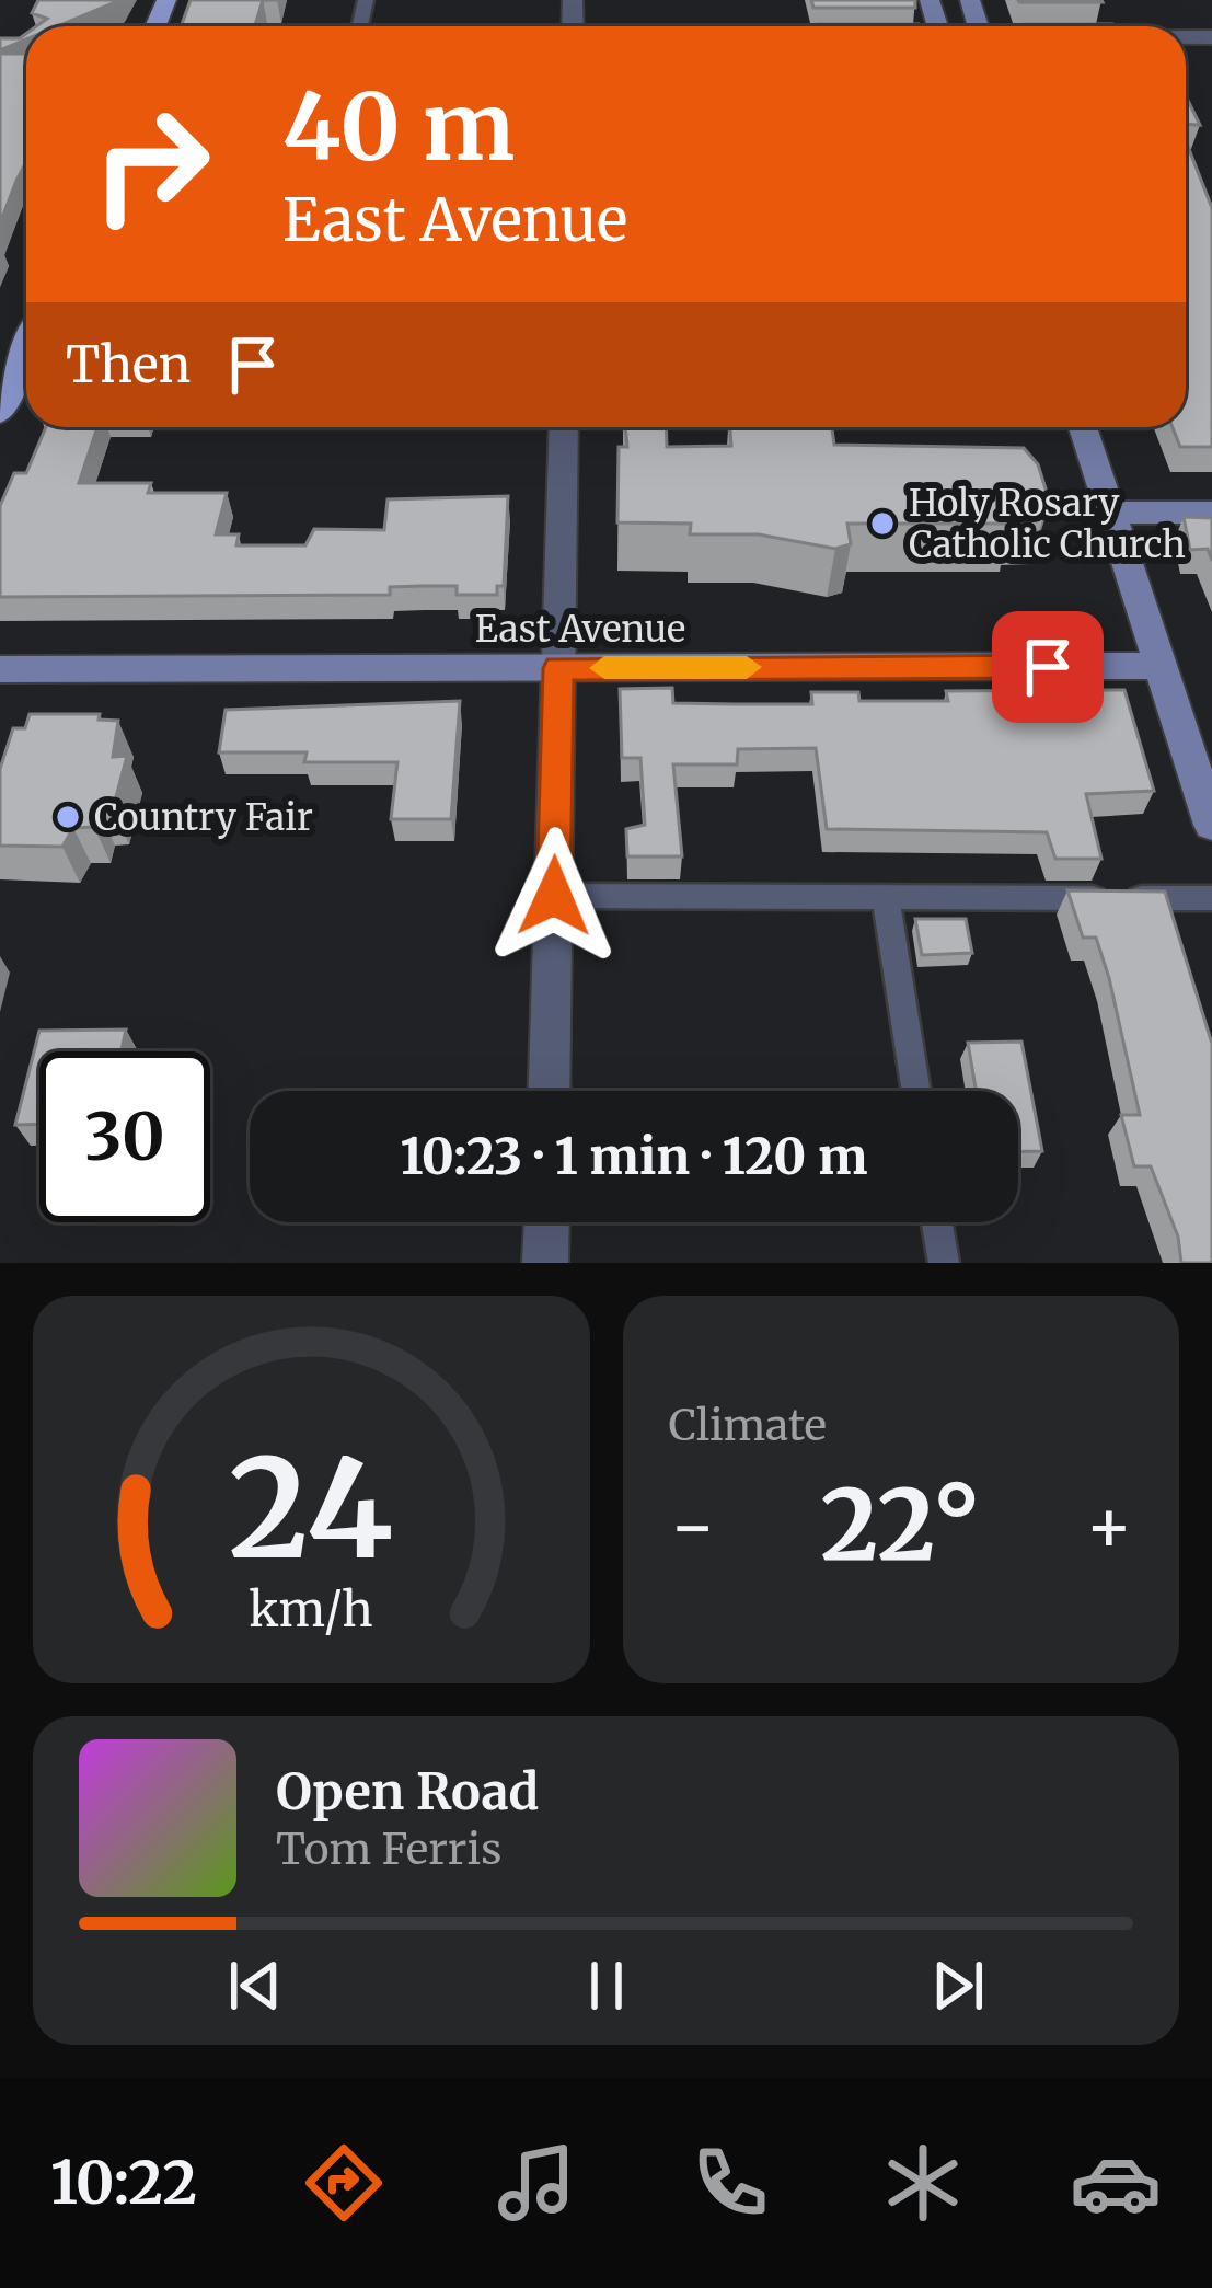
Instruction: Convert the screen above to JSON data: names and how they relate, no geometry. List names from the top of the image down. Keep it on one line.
{"streets":{"street":["East Avenue"]},"places":["Holy Rosary Catholic Church","Country Fair"],"page":{"turn":["40 m","East Avenue"],"then":"Then","limit":"30","trip":"10:23 · 1 min · 120 m","tile":"Climate","heat":["−","22°","+"],"song":["Open Road","Tom Ferris"],"tabs":"10:22","gauge":["24","km/h"]}}
